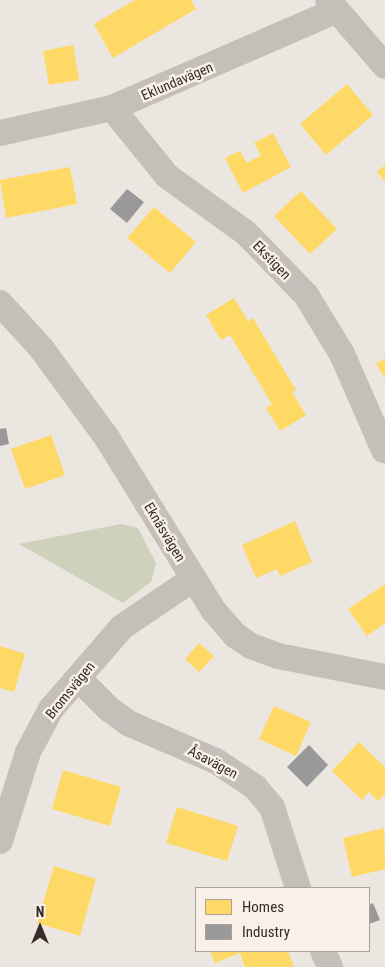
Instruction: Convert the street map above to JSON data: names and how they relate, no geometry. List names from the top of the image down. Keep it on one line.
{"streets":{"street":["Eklundavägen","Ekstigen","Eknäsvägen","Bromsvägen","Åsavägen"]},"crossings":[["Eklundavägen","Ekstigen"],["Eknäsvägen","Bromsvägen"],["Bromsvägen","Åsavägen"]],"legend":["Homes","Industry"],"north":"top"}
